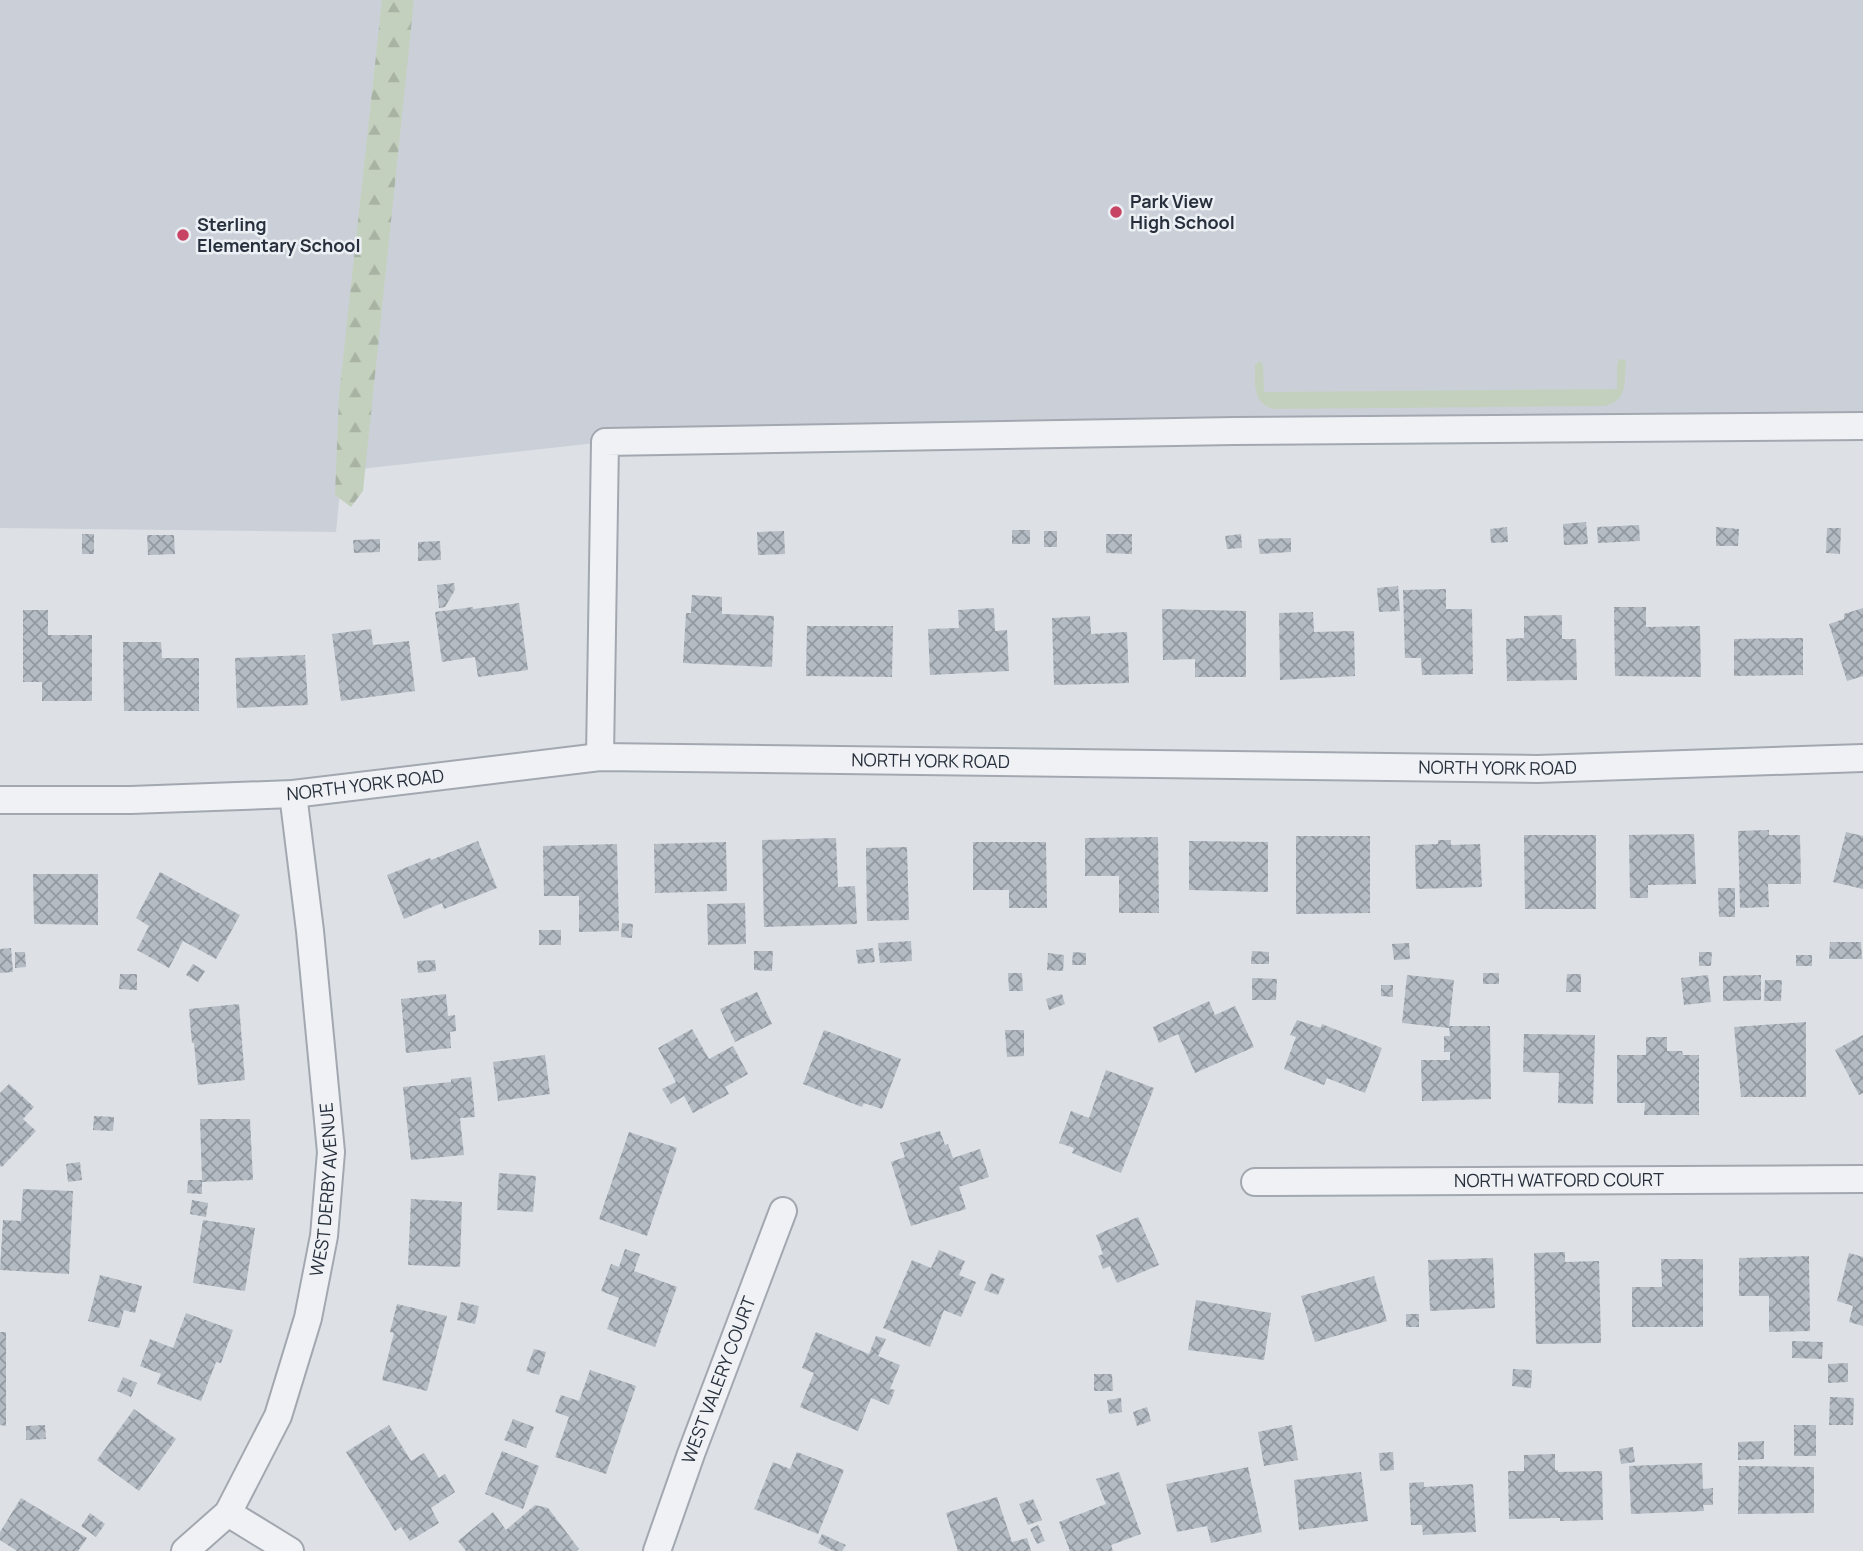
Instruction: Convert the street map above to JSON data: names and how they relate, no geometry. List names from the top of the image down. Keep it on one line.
{"streets":{"street":["NORTH YORK ROAD","NORTH WATFORD COURT","WEST DERBY AVENUE","WEST VALERY COURT"]},"crossings":[["NORTH YORK ROAD","WEST DERBY AVENUE"]],"places":["Park View High School","Sterling Elementary School"]}
